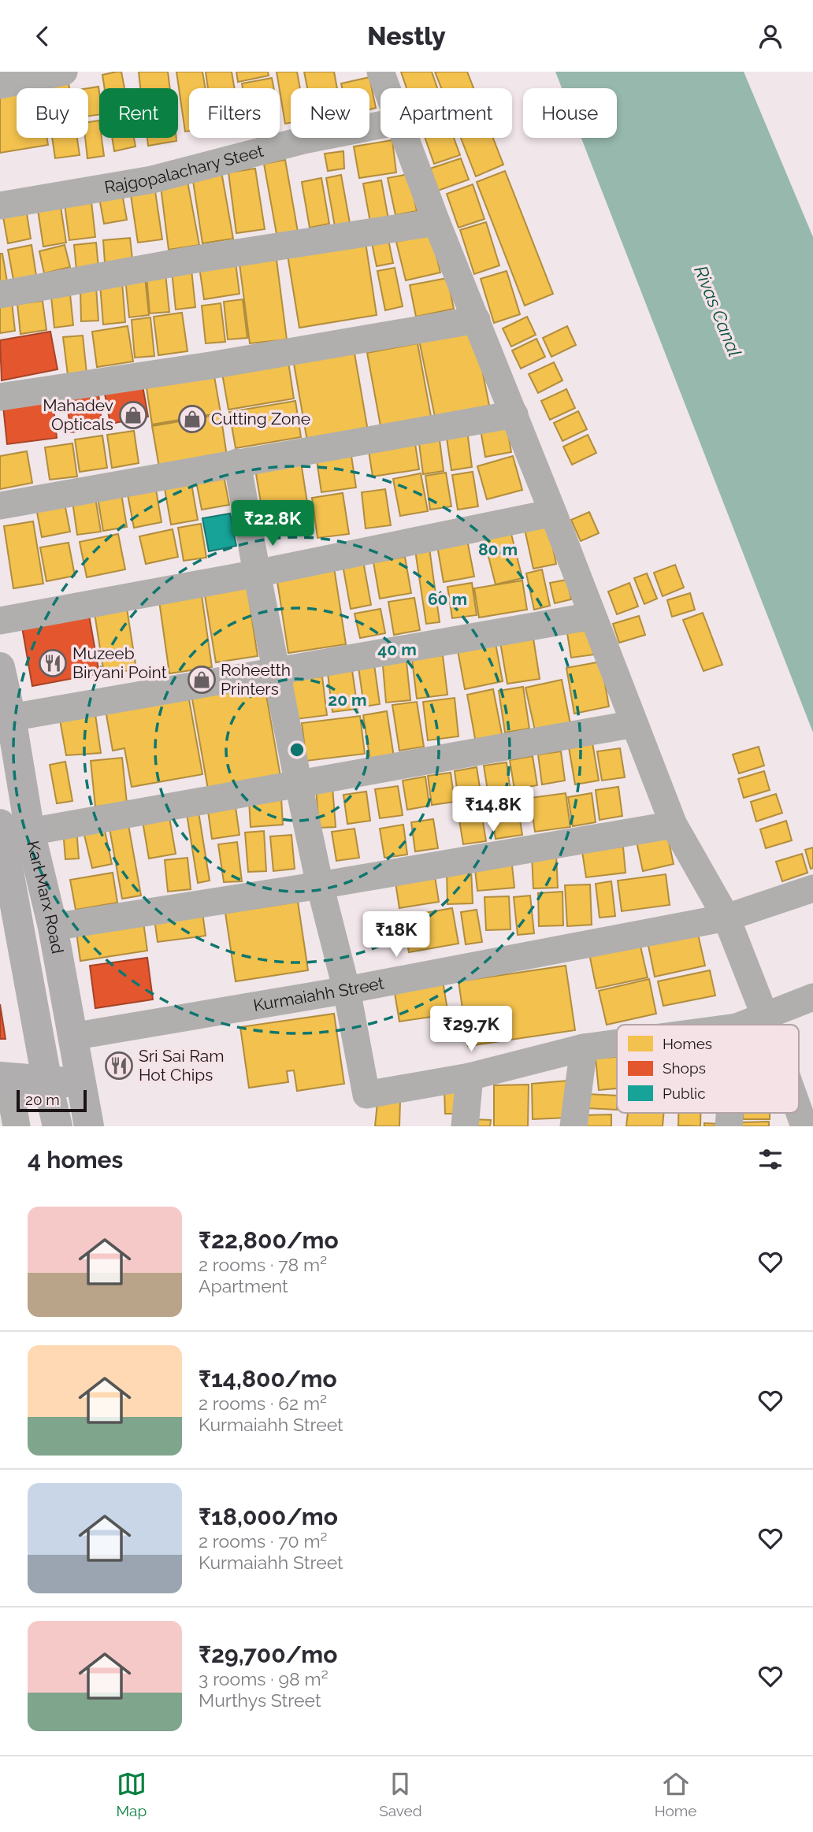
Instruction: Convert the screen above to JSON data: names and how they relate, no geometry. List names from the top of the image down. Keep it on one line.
{"streets":{"main road":["Karl Marx Road"],"street":["Rajgopalachary Steet","Kurmaiahh Street"]},"crossings":[["Karl Marx Road","Kurmaiahh Street"]],"water":["Rivas Canal"],"places":{"shop":["Mahadev Opticals","Cutting Zone","Roheetth Printers"],"restaurant":["Muzeeb Biryani Point","Sri Sai Ram Hot Chips"]},"legend":["Homes","Shops","Public"],"scale_bar":"20 m","page":{"header":"Nestly","chip":["Buy","Rent","Filters","New","Apartment","House"],"price":["₹22.8K","₹14.8K","₹18K","₹29.7K"],"scale":"20 m","heading":"4 homes","list":[{"name":"₹22,800/mo","note":"2 rooms · 78 m² · Apartment"},{"name":"₹14,800/mo","note":"2 rooms · 62 m² · Kurmaiahh Street"},{"name":"₹18,000/mo","note":"2 rooms · 70 m² · Kurmaiahh Street"},{"name":"₹29,700/mo","note":"3 rooms · 98 m² · Murthys Street"}],"tabs":["Map","Saved","Home"]},"rings":["80 m","60 m","40 m","20 m"]}
